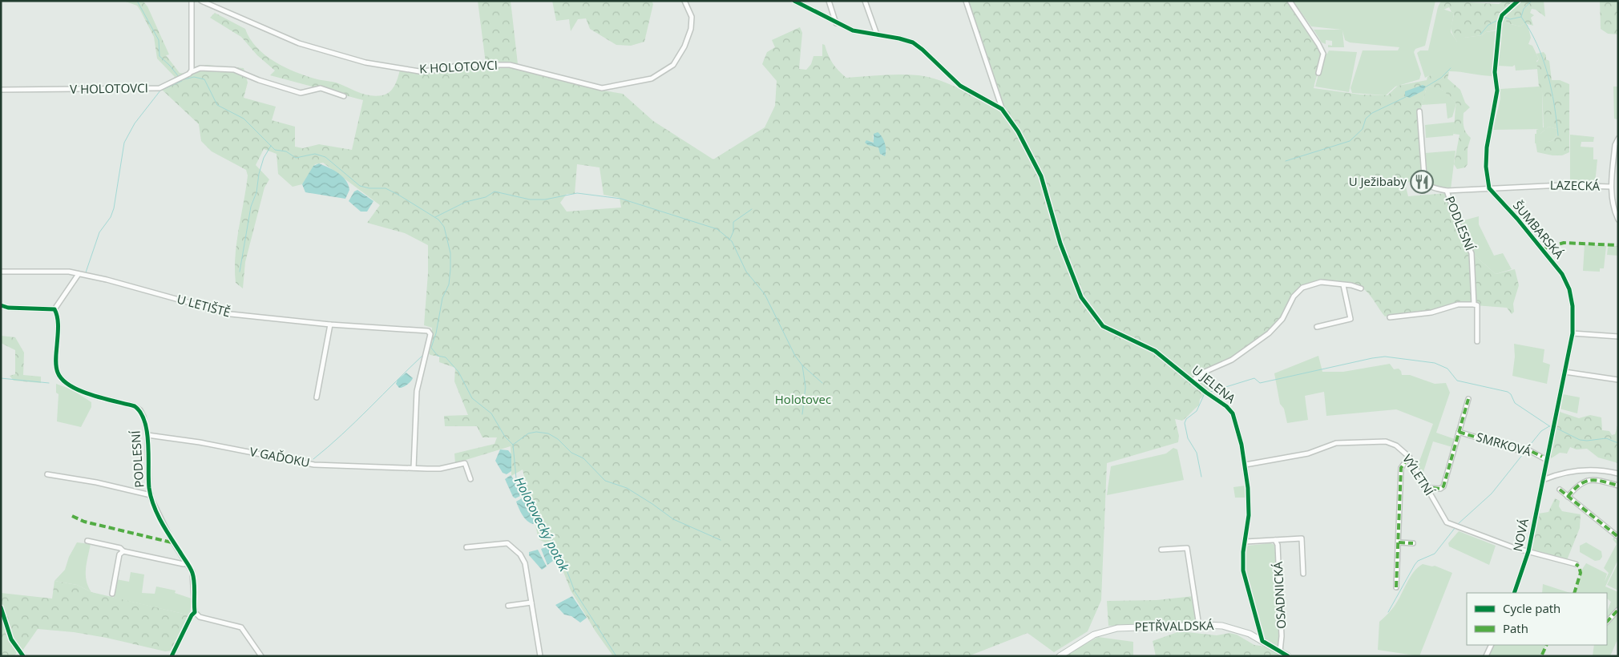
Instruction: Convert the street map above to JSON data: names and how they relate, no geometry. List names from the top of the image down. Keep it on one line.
{"streets":{"street":["K HOLOTOVCI","V HOLOTOVCI","LAZECKÁ","PODLESNÍ","ŠUMBARSKÁ","U LETIŠTĚ","U JELENA","SMRKOVÁ","V GAĎOKU","VÝLETNÍ","NOVÁ","OSADNICKÁ","PETŘVALDSKÁ"]},"crossings":[["LAZECKÁ","PODLESNÍ"],["LAZECKÁ","ŠUMBARSKÁ"],["PODLESNÍ","V GAĎOKU"],["ŠUMBARSKÁ","SMRKOVÁ"],["ŠUMBARSKÁ","NOVÁ"],["U LETIŠTĚ","V GAĎOKU"],["U JELENA","VÝLETNÍ"],["U JELENA","OSADNICKÁ"],["U JELENA","PETŘVALDSKÁ"],["VÝLETNÍ","NOVÁ"],["OSADNICKÁ","PETŘVALDSKÁ"]],"water":["Holotovecký potok"],"parks":["Holotovec"],"places":{"restaurant":["U Ježibaby"]},"legend":["Cycle path","Path"]}
